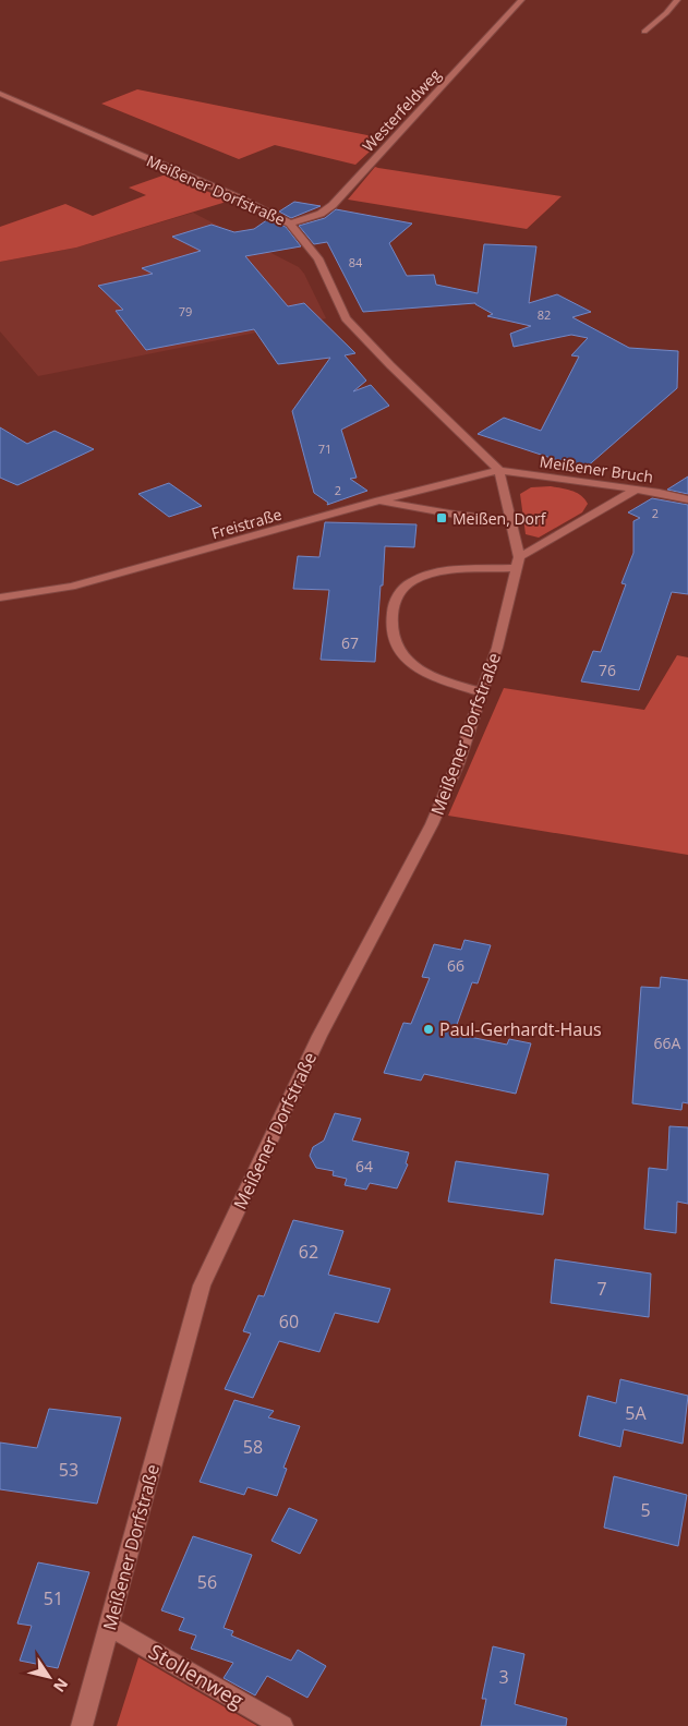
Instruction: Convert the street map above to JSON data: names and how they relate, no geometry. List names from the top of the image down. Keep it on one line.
{"streets":{"street":["Westerfeldweg","Meißener Dorfstraße","Meißener Bruch","Freistraße","Stollenweg"]},"crossings":[["Westerfeldweg","Meißener Dorfstraße"],["Meißener Dorfstraße","Meißener Bruch"],["Meißener Dorfstraße","Freistraße"],["Meißener Dorfstraße","Stollenweg"],["Meißener Bruch","Freistraße"]],"places":{"transit":["Meißen, Dorf"],"other":["Paul-Gerhardt-Haus"]},"house_numbers":["84","79","82","71","2","2","67","76","66","66A","64","62","7","60","5A","58","53","5","56","51","3"],"north":"bottom right"}
